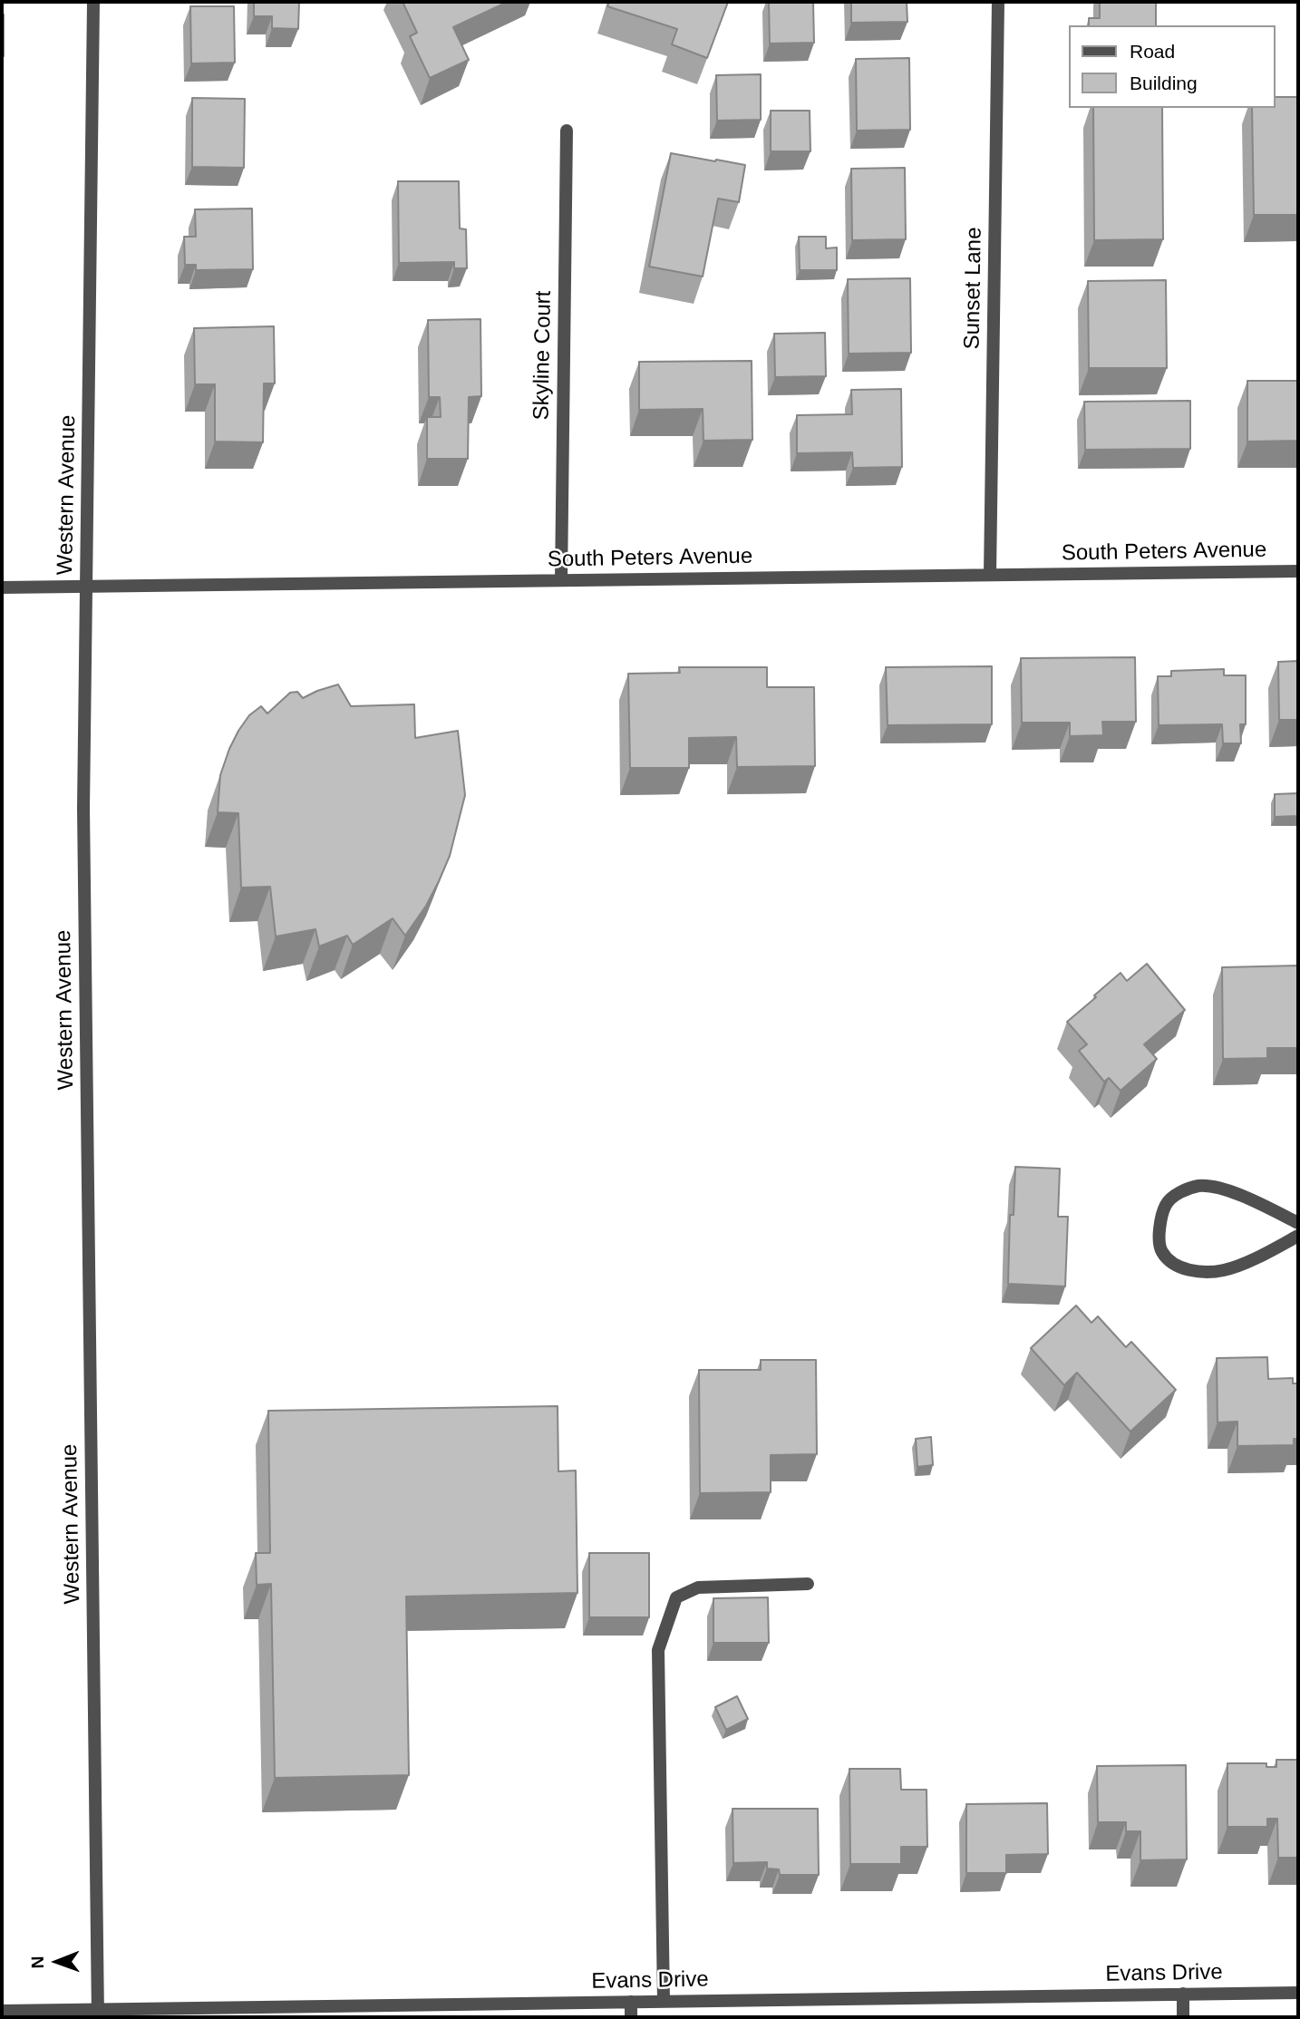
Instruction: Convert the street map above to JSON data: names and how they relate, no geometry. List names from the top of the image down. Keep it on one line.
{"streets":{"street":["Sunset Lane","Skyline Court","Western Avenue","South Peters Avenue","Evans Drive"]},"crossings":[["Sunset Lane","South Peters Avenue"],["Skyline Court","South Peters Avenue"],["Western Avenue","South Peters Avenue"],["Western Avenue","Evans Drive"]],"legend":["Road","Building"],"north":"left"}
